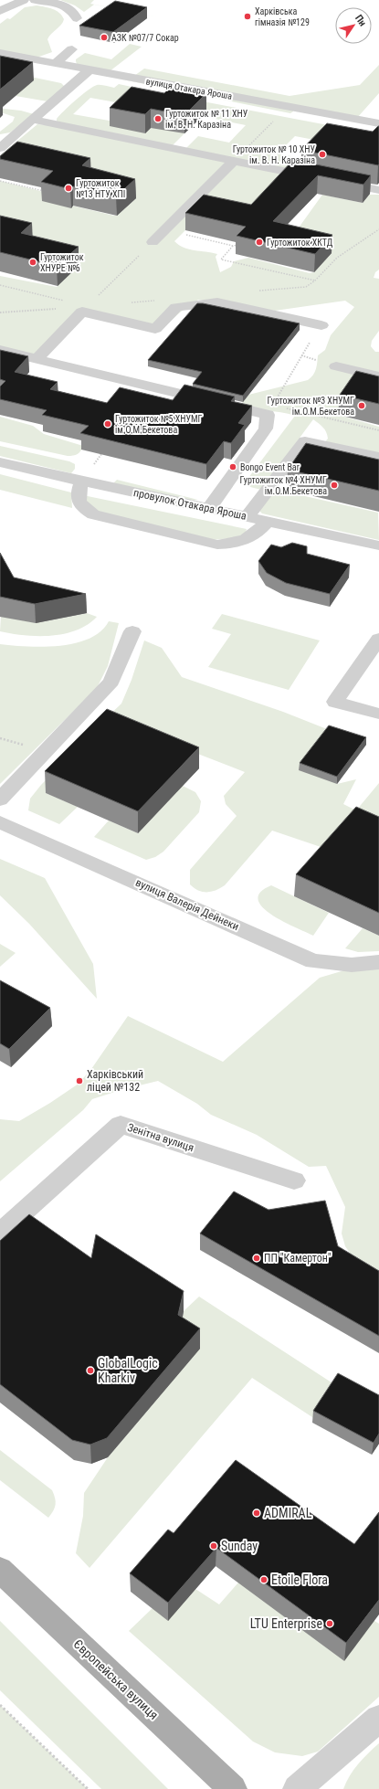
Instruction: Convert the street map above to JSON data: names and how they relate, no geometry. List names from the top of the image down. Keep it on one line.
{"streets":{"main road":["Європейська вулиця"],"street":["вулиця Отакара Яроша","провулок Отакара Яроша","вулиця Валерія Дейнеки","Зенітна вулиця"]},"places":["Харківська гімназія №129","АЗК №07/7 Сокар","Гуртожиток № 11 ХНУ ім. В. Н. Каразіна","Гуртожиток № 10 ХНУ ім. В. Н. Каразіна","Гуртожиток №13 НТУ ХПІ","Гуртожиток ХКТД","Гуртожиток ХНУРЕ №6","Гуртожиток №3 ХНУМГ ім.О.М.Бекетова","Гуртожиток №5 ХНУМГ ім.О.М.Бекетова","Bongo Event Bar","Гуртожиток №4 ХНУМГ ім.О.М.Бекетова","Харківський ліцей №132","ПП \"Камертон\"","GlobalLogic Kharkiv","ADMIRAL","Sunday","Etoile Flora","LTU Enterprise"],"north":"top right"}
